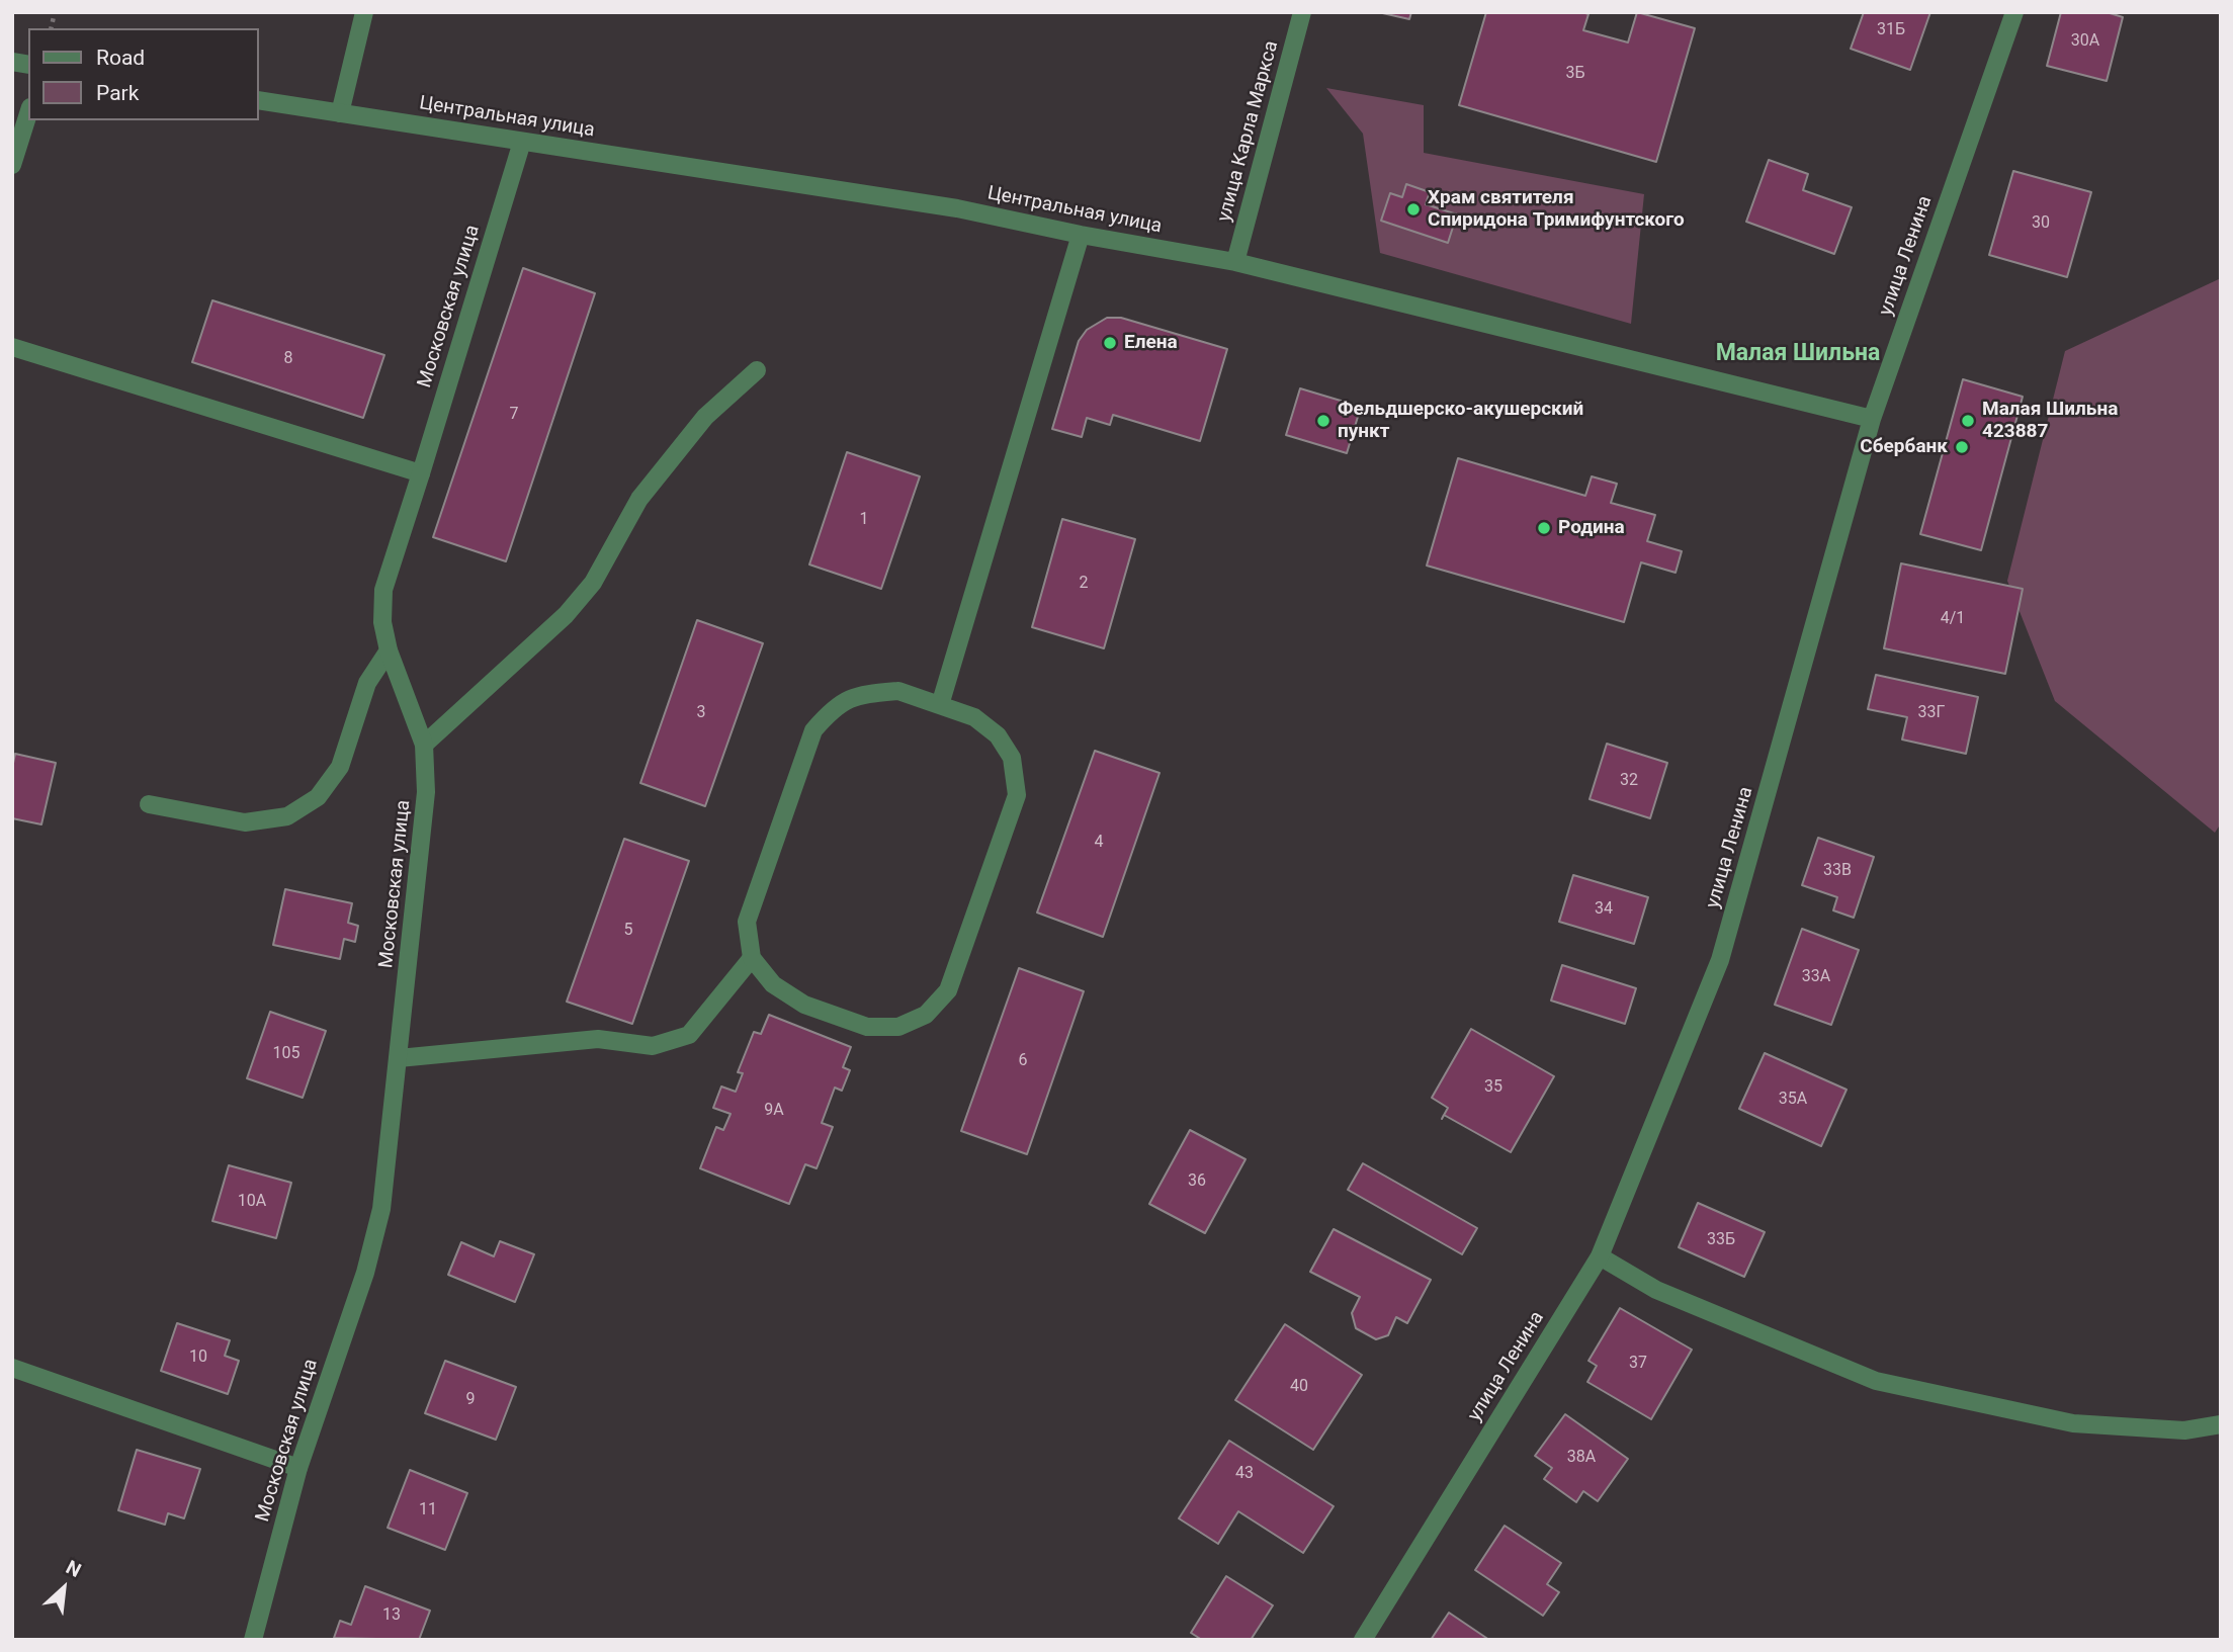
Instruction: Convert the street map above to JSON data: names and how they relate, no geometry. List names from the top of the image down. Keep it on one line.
{"streets":{"street":["Центральная улица","улица Карла Маркса","улица Ленина","Московская улица"]},"crossings":[["Центральная улица","улица Карла Маркса"],["Центральная улица","улица Ленина"],["Центральная улица","Московская улица"]],"districts":["Малая Шильна"],"places":["Храм святителя Спиридона Тримифунтского","Елена","Фельдшерско-акушерский пункт","Малая Шильна 423887","Сбербанк","Родина"],"house_numbers":["31Б","30А","3Б","30","8","7","1","2","4/1","3","33Г","32","4","33В","34","5","33А","105","6","35","35А","9А","36","10А","33Б","10","37","40","9","38А","43","11","13"],"legend":["Road","Park"],"north":"top right"}
